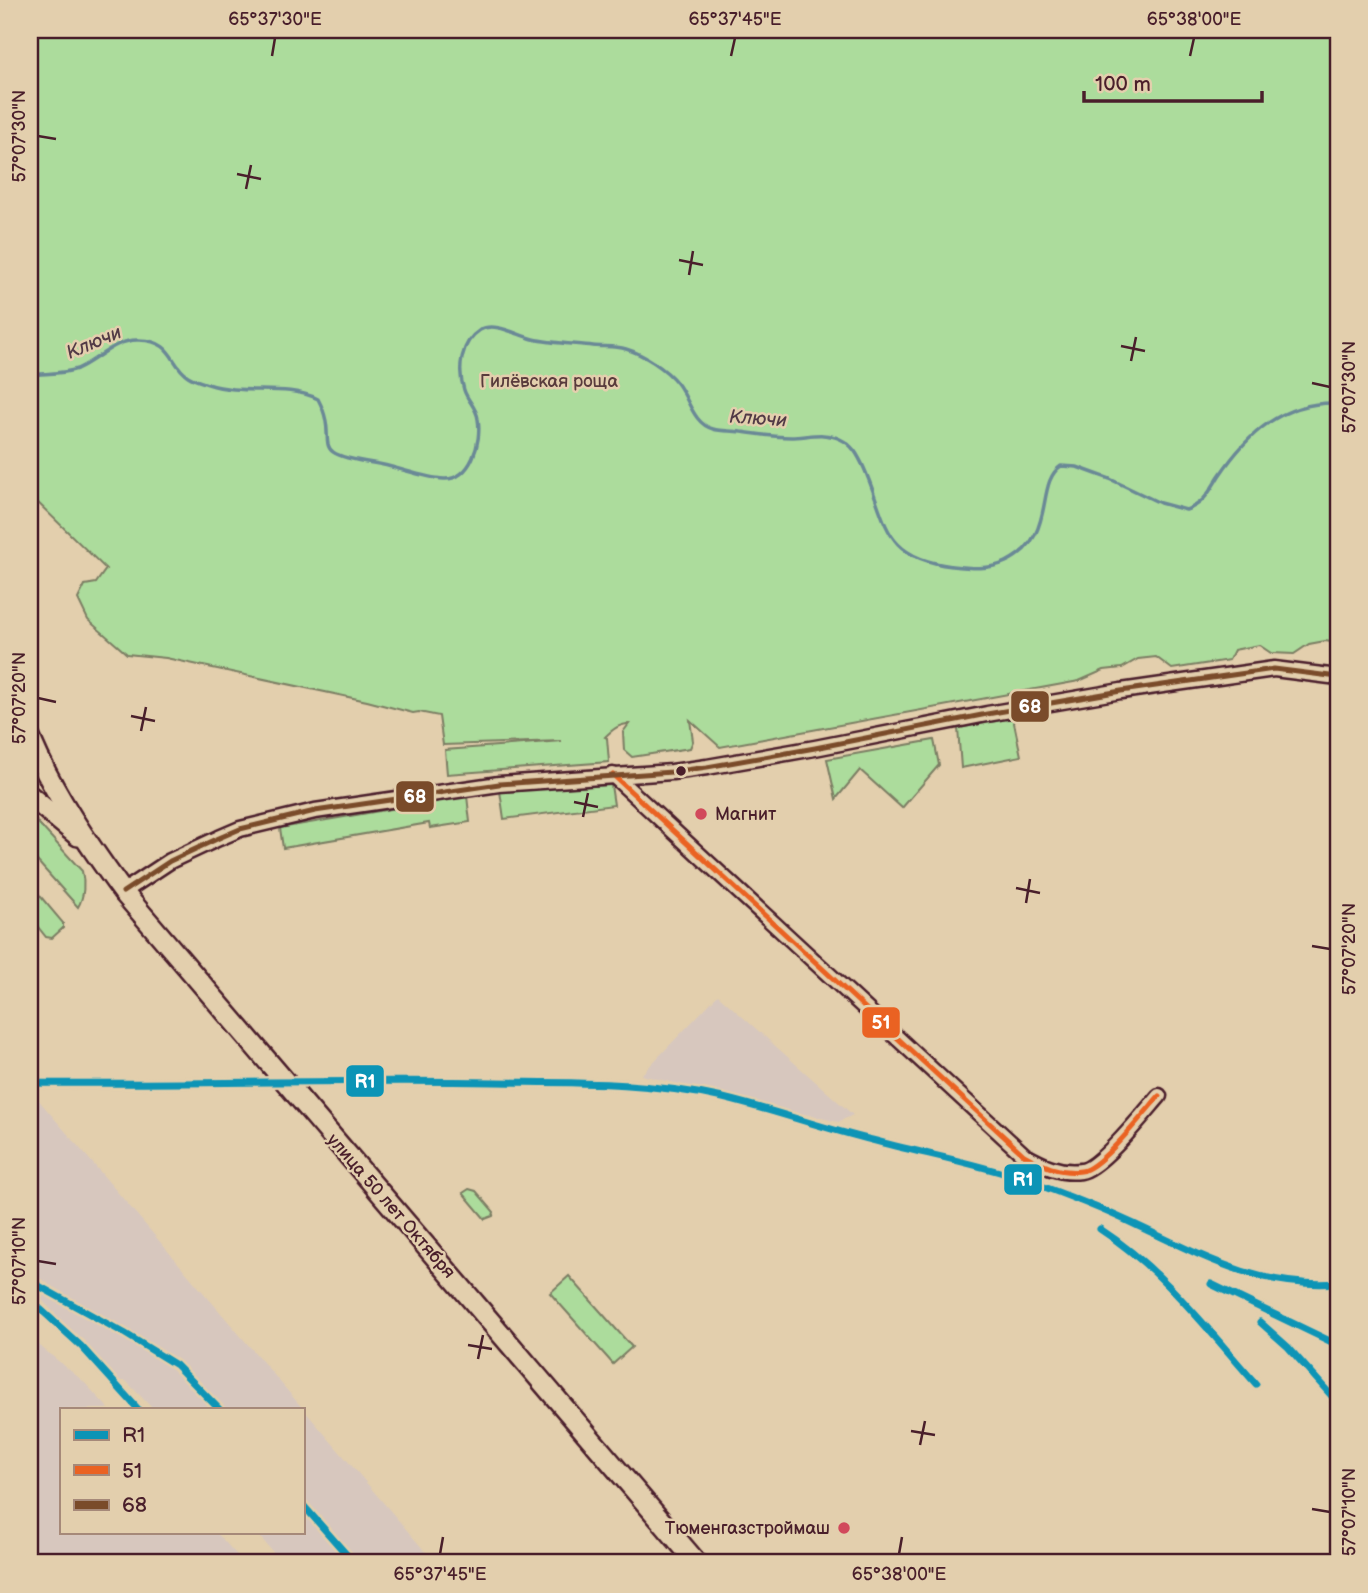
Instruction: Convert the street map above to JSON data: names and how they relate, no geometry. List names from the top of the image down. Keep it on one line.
{"streets":{"main road":["улица 50 лет Октября"]},"water":["Ключи"],"parks":["Гилёвская роща"],"places":["Магнит","Тюменгазстроймаш"],"lines":["transit line 68","transit line 51","transit line R1"],"legend":["R1","51","68"],"scale_bar":"100 m","coordinates":["65°37'30\"E","65°37'45\"E","65°38'00\"E","57°07'30\"N","57°07'20\"N","57°07'10\"N"]}
